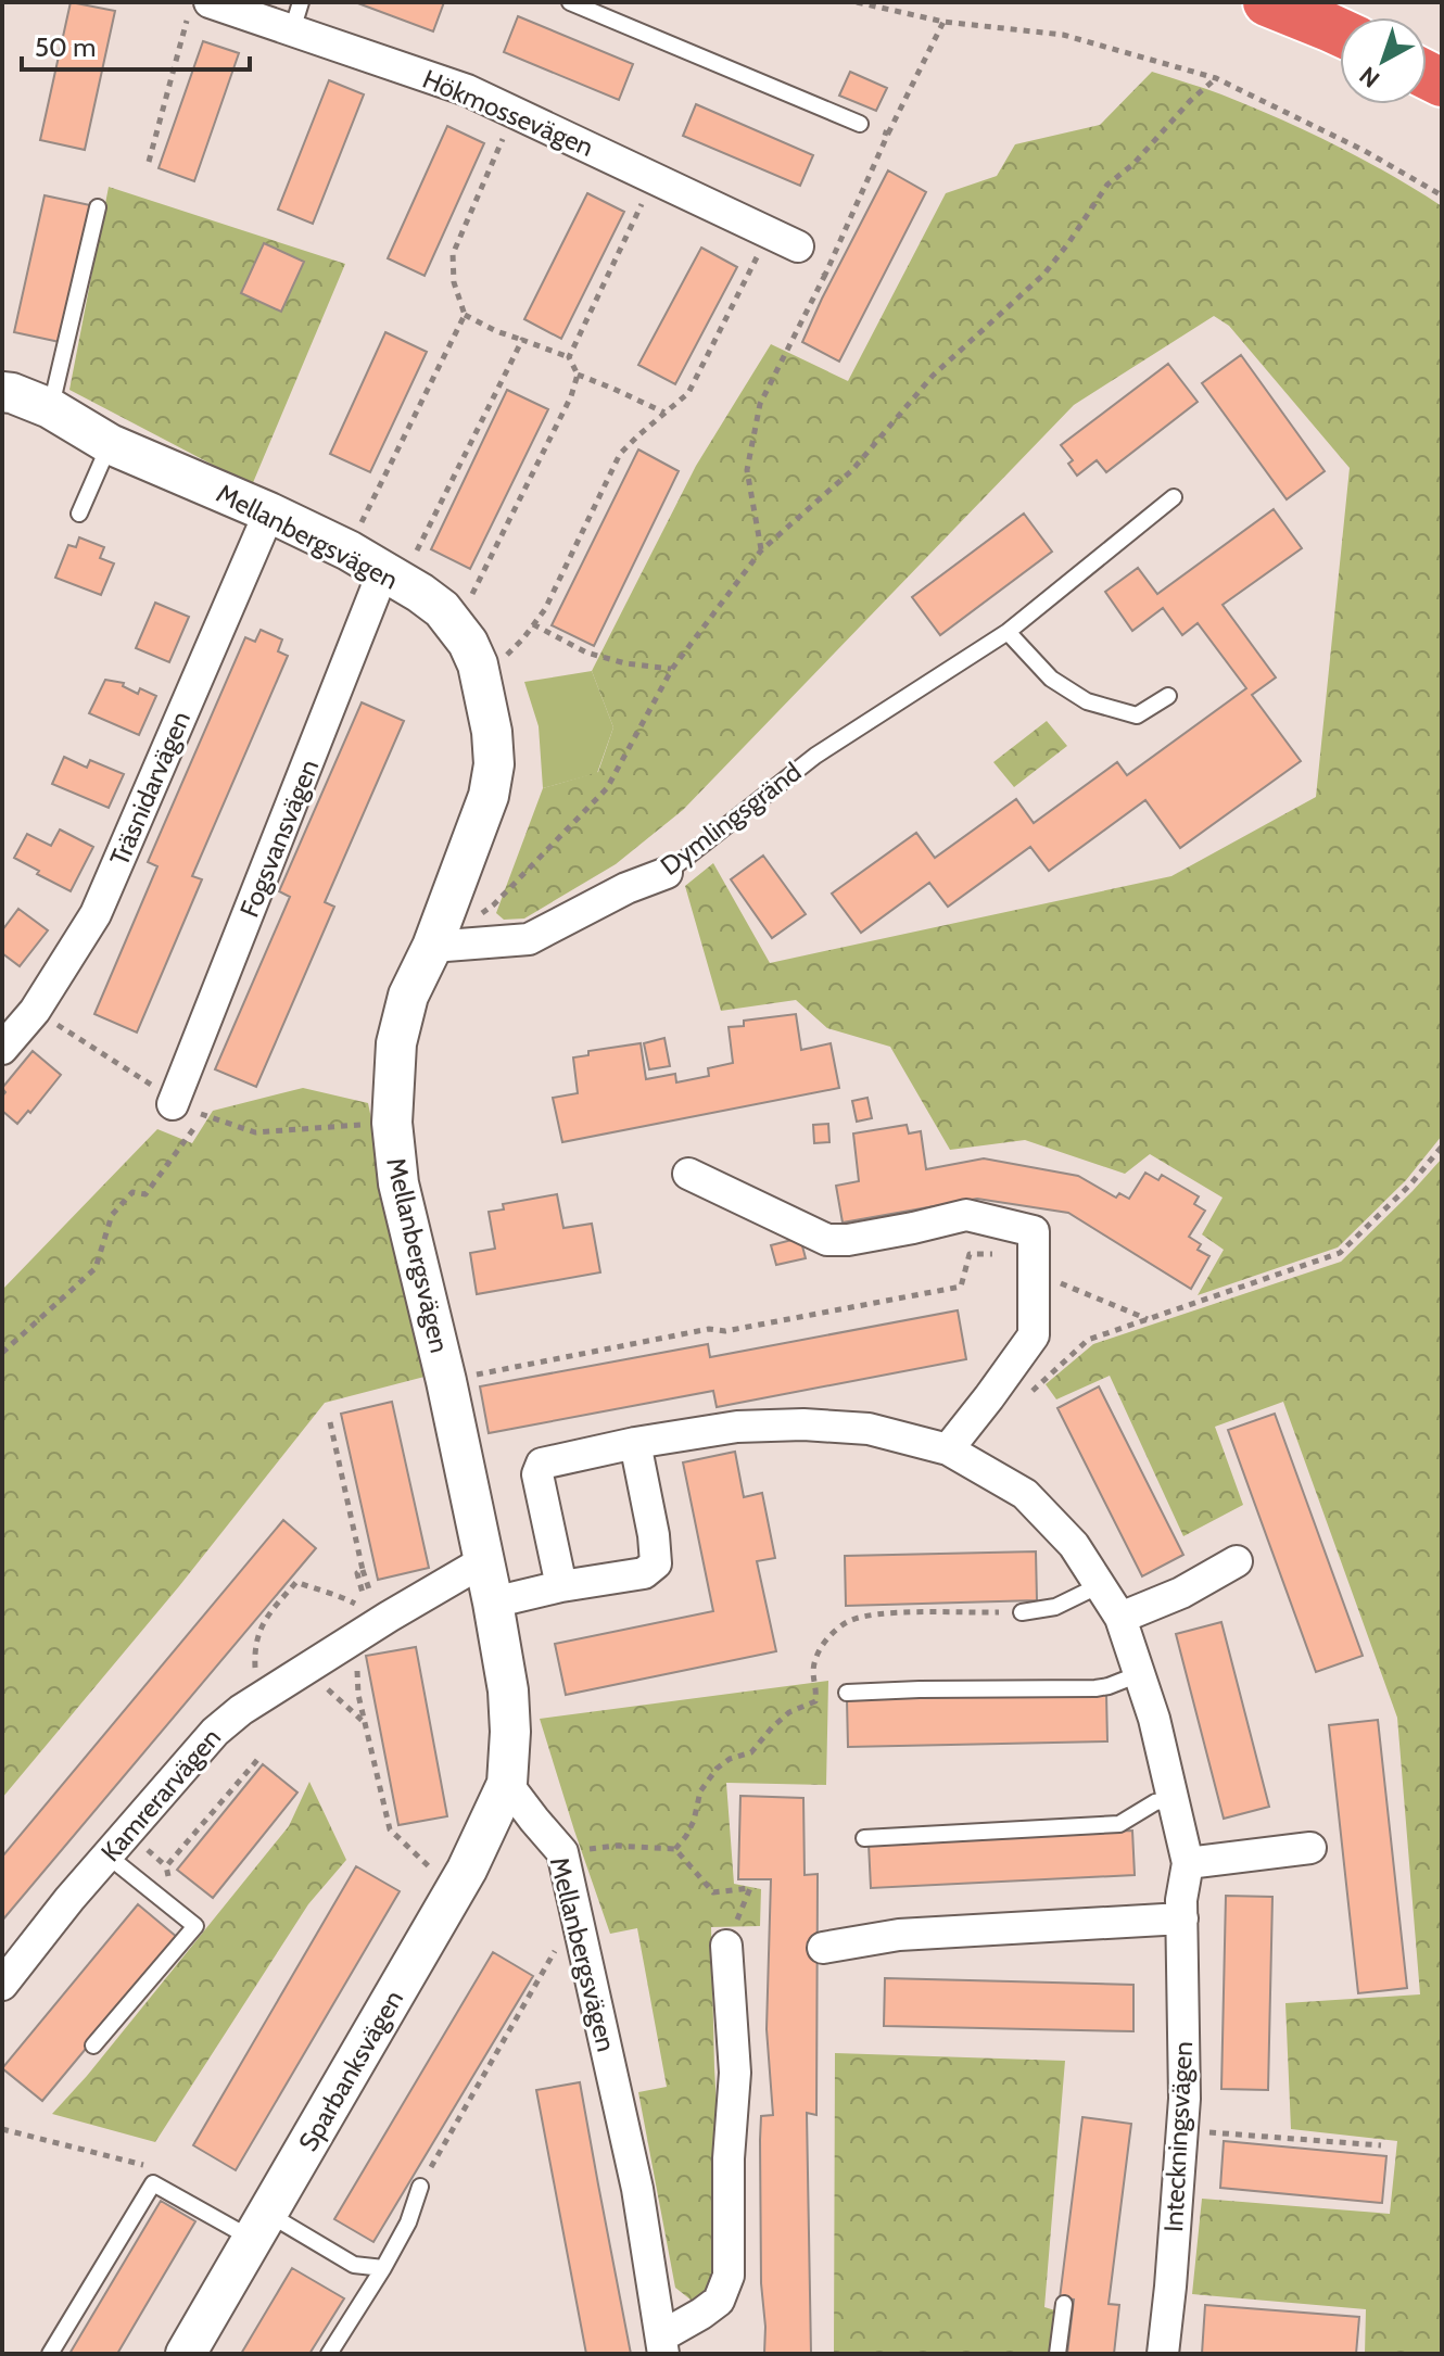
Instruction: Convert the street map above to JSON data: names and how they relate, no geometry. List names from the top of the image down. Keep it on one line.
{"streets":{"street":["Hökmossevägen","Mellanbergsvägen","Träsnidarvägen","Dymlingsgränd","Fogsvansvägen","Kamrerarvägen","Sparbanksvägen","Inteckningsvägen"]},"crossings":[["Mellanbergsvägen","Träsnidarvägen"],["Mellanbergsvägen","Dymlingsgränd"],["Mellanbergsvägen","Fogsvansvägen"],["Mellanbergsvägen","Kamrerarvägen"],["Mellanbergsvägen","Sparbanksvägen"]],"scale_bar":"50 m","north":"bottom left"}
